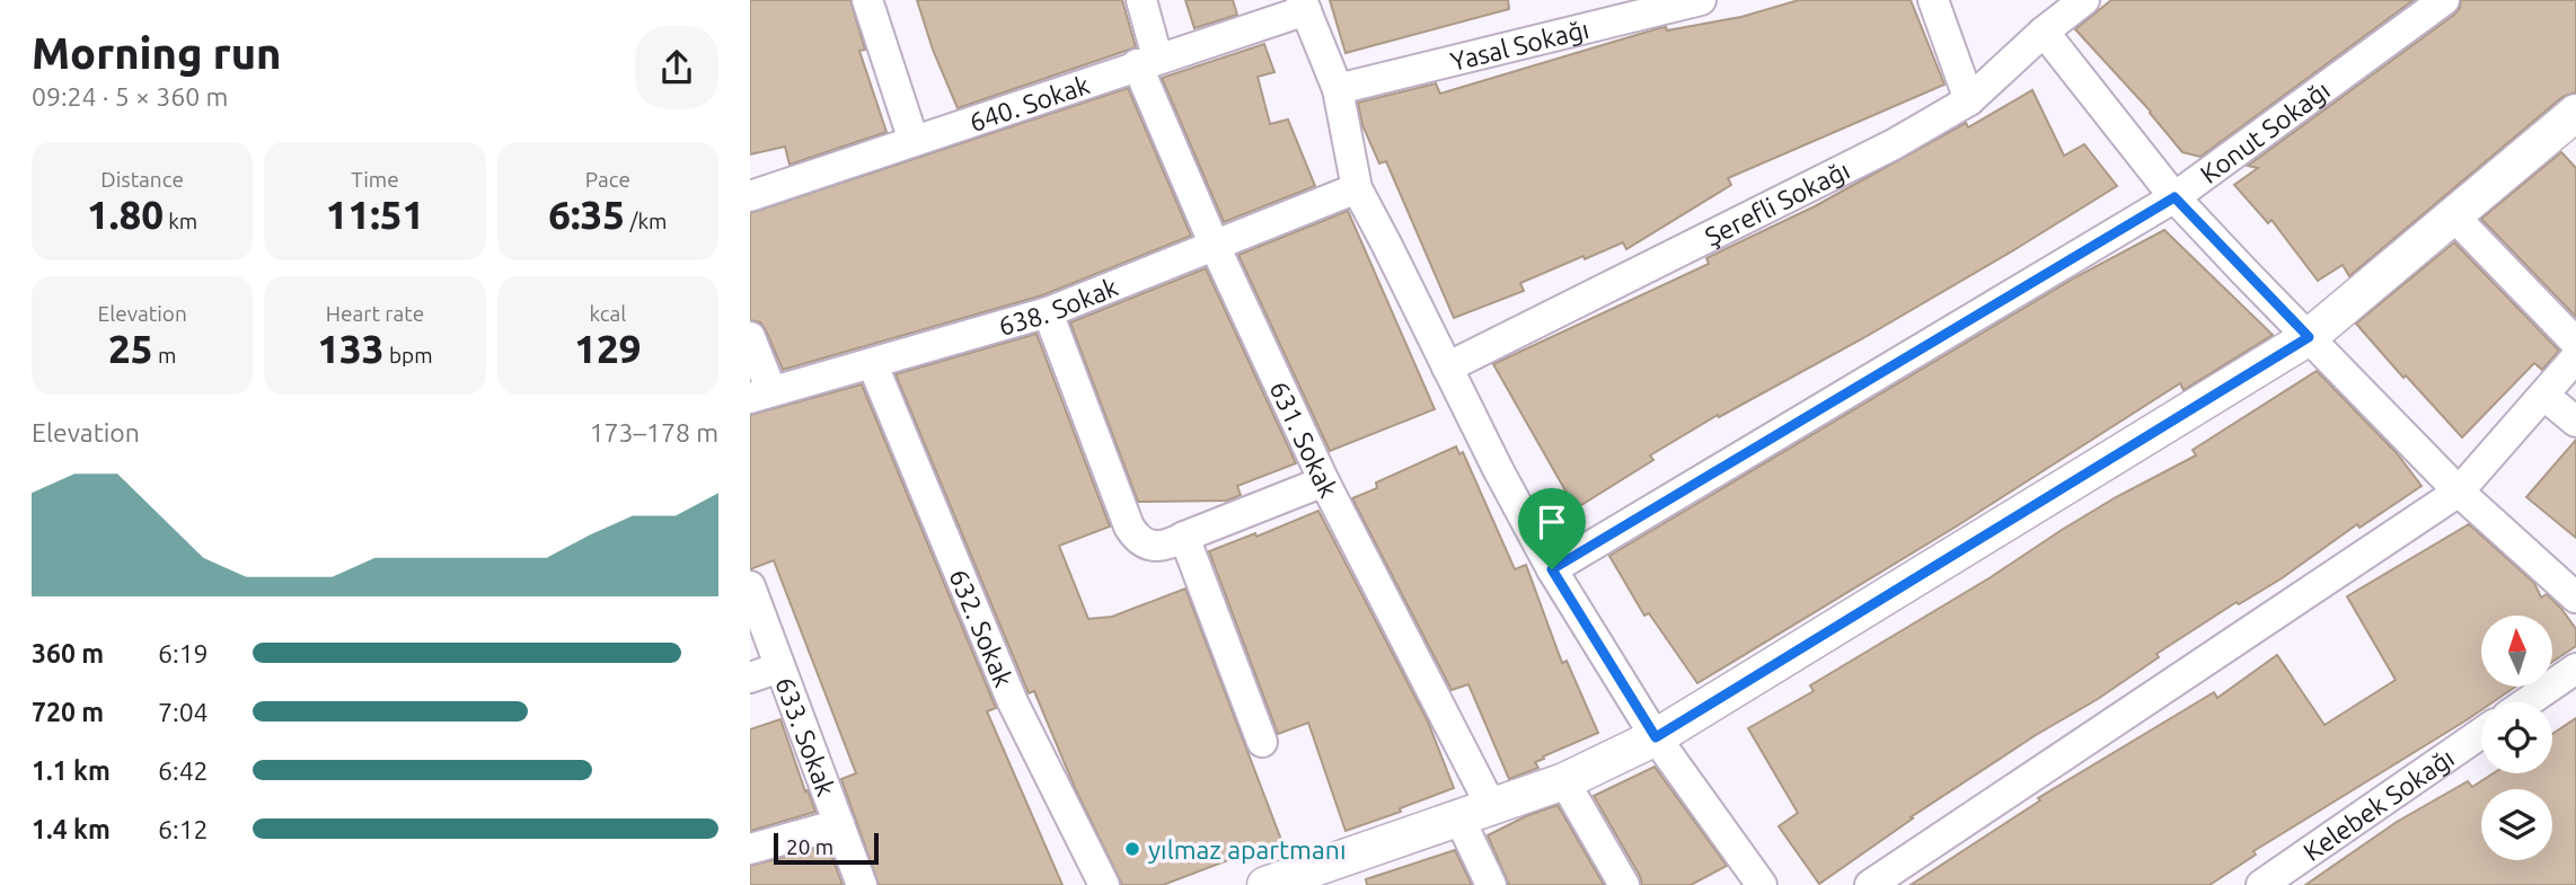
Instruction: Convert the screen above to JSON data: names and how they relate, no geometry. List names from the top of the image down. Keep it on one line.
{"streets":{"street":["Yasal Sokağı","640. Sokak","Konut Sokağı","Şerefli Sokağı","638. Sokak","631. Sokak","632. Sokak","633. Sokak","Kelebek Sokağı"]},"crossings":[["640. Sokak","631. Sokak"],["638. Sokak","631. Sokak"],["638. Sokak","632. Sokak"]],"places":["yılmaz apartmanı"],"scale_bar":"20 m","north":"top","page":{"heading":["Morning run","09:24 · 5 × 360 m"],"stats":[["Distance","1.80 km"],["Time","11:51"],["Pace","6:35 /km"],["Elevation","25 m"],["Heart rate","133 bpm"],["kcal","129"]],"chart":["Elevation","173–178 m"],"list":[{"name":"360 m","note":"6:19"},{"name":"720 m","note":"7:04"},{"name":"1.1 km","note":"6:42"},{"name":"1.4 km","note":"6:12"}],"scale":"20 m"}}
